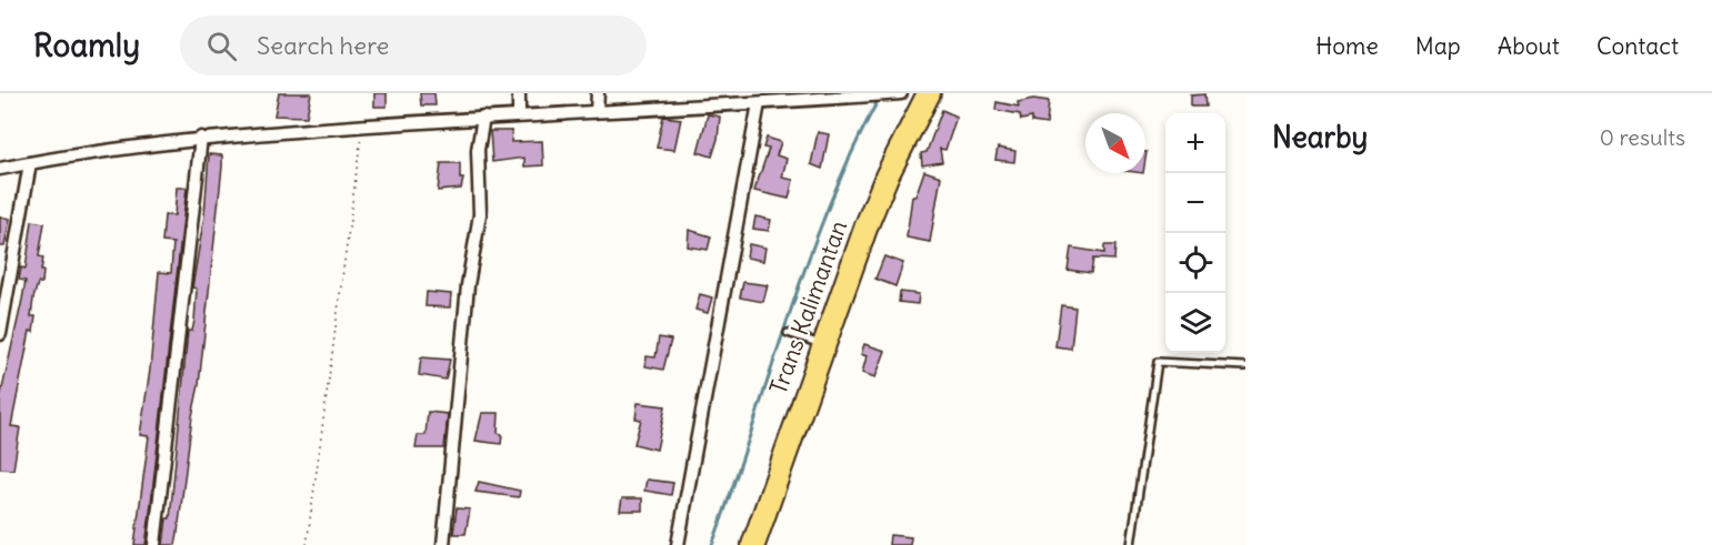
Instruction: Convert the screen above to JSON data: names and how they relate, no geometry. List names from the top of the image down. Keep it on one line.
{"streets":{"highway":["Trans Kalimantan"]},"north":"bottom right","page":{"header":"Roamly","search":"Search here","nav":["Home","Map","About","Contact"],"heading":["Nearby","0 results"],"map_buttons":["+","−"]}}
